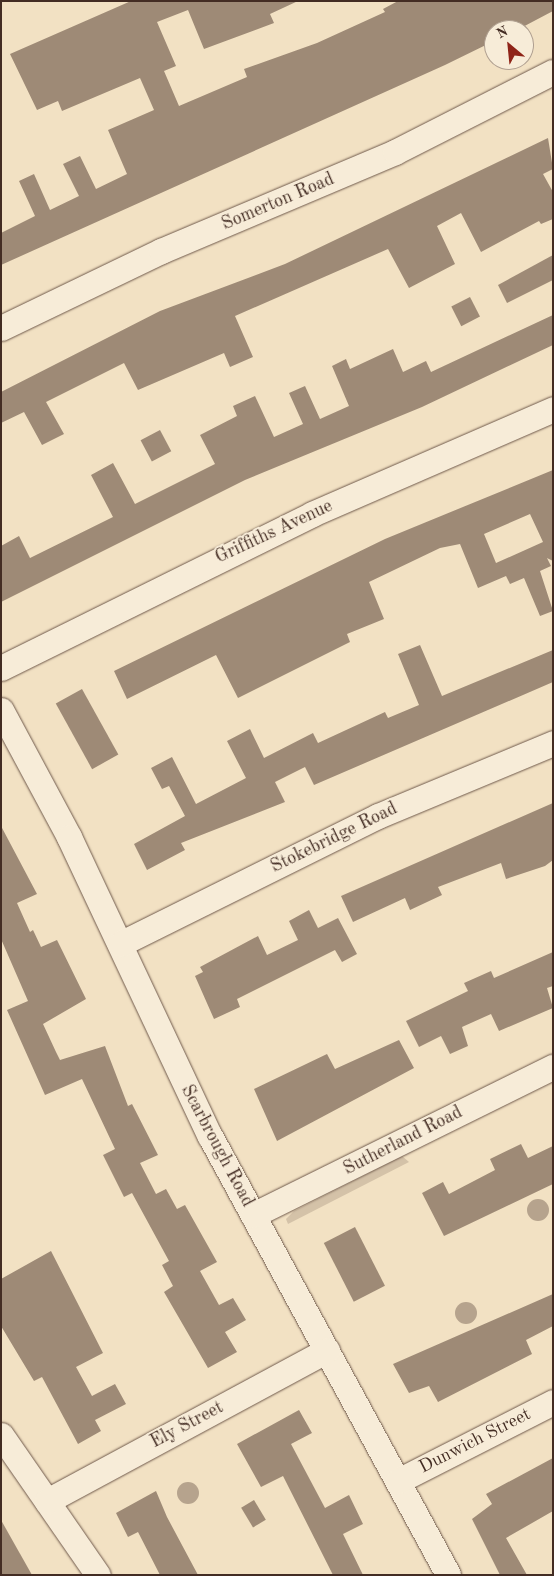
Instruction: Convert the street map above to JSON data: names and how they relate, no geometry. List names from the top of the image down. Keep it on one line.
{"streets":{"street":["Somerton Road","Griffiths Avenue","Stokebridge Road","Sutherland Road","Scarbrough Road","Ely Street","Dunwich Street"]},"crossings":[["Stokebridge Road","Scarbrough Road"],["Sutherland Road","Scarbrough Road"],["Scarbrough Road","Ely Street"],["Scarbrough Road","Dunwich Street"]],"north":"top left"}
